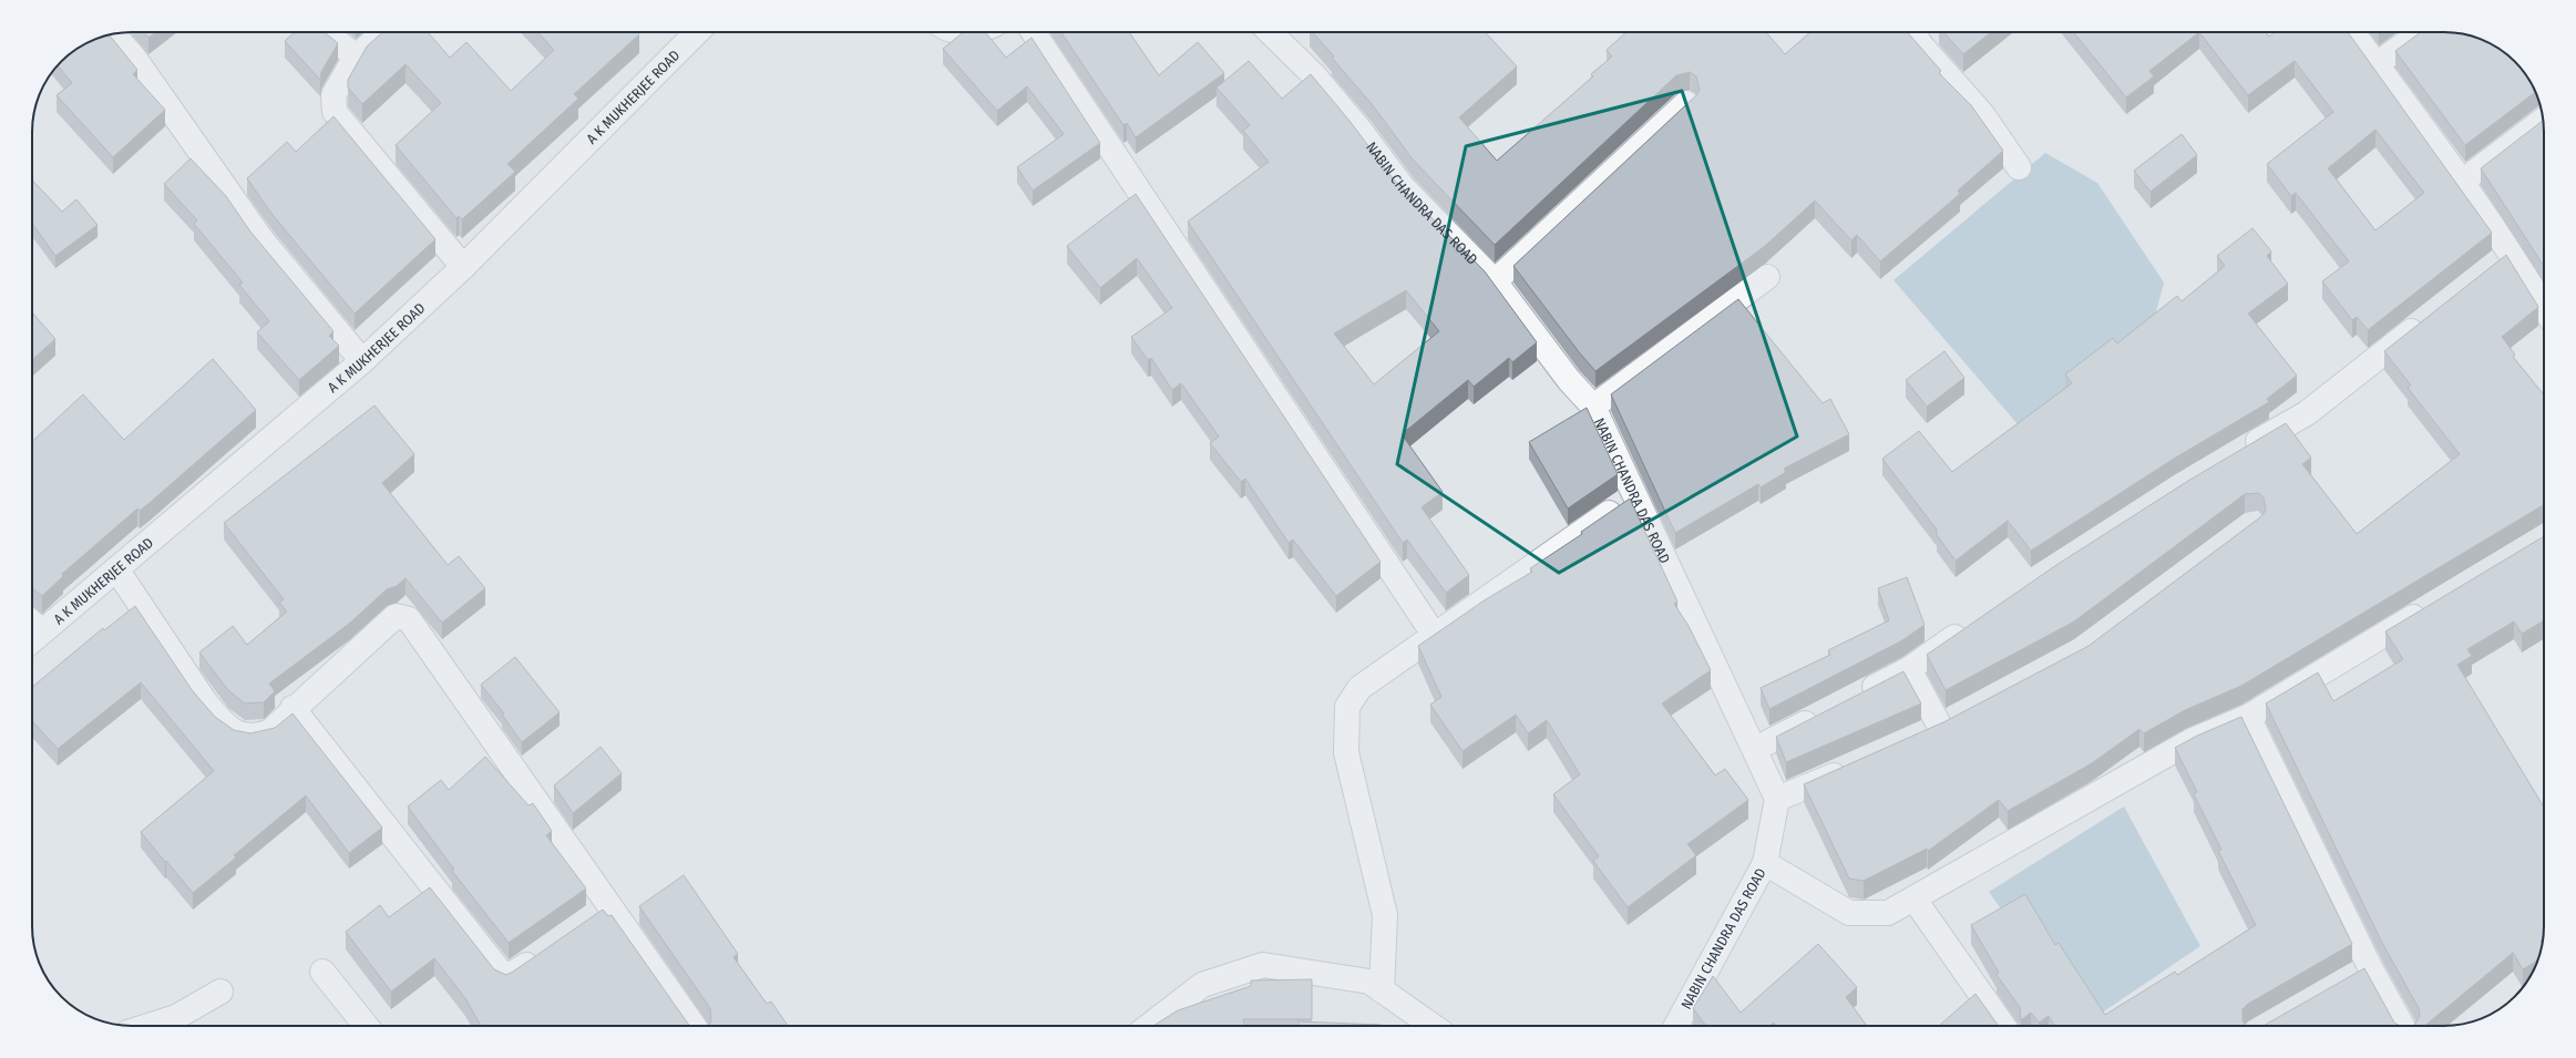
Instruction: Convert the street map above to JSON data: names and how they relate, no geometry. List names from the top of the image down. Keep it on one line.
{"streets":{"street":["A K MUKHERJEE ROAD","NABIN CHANDRA DAS ROAD"]}}
